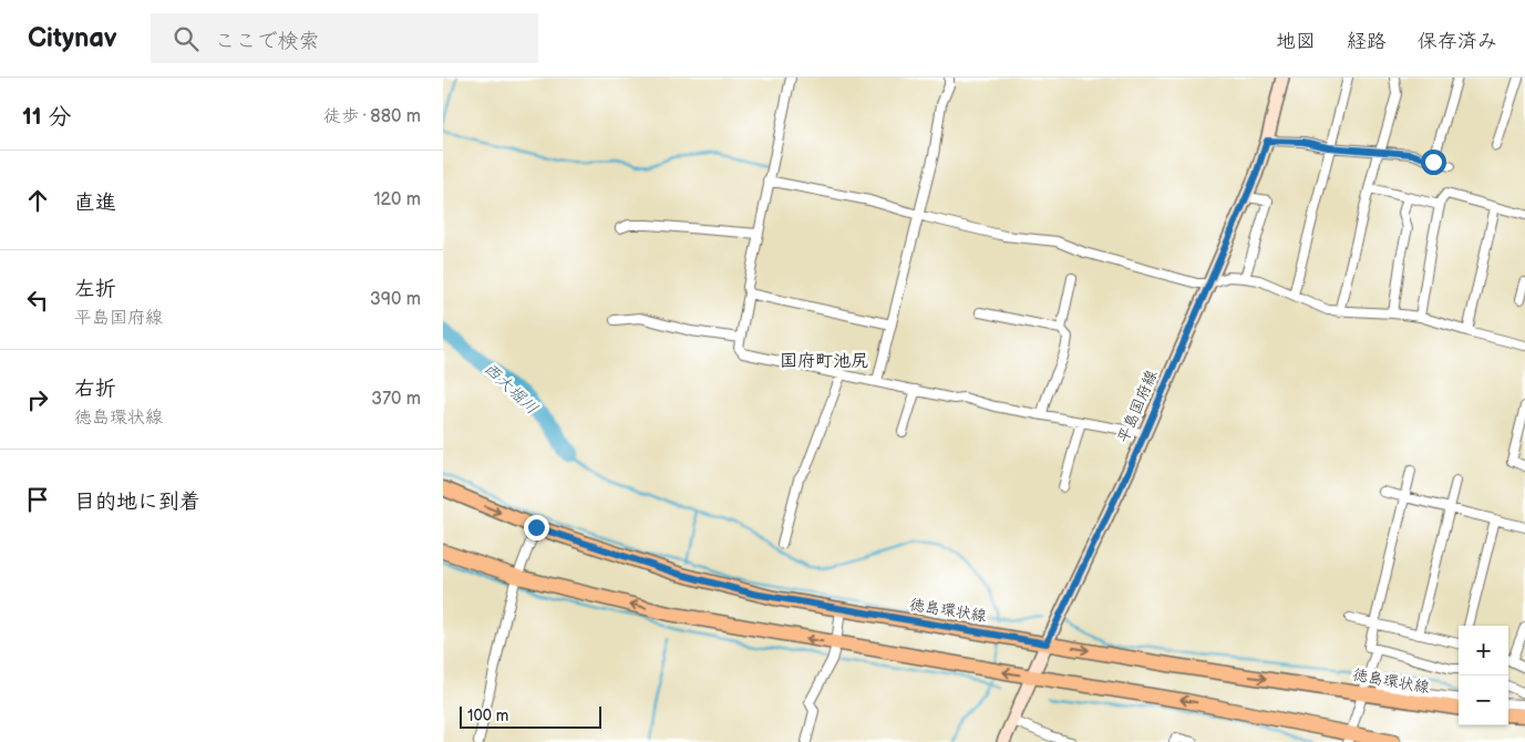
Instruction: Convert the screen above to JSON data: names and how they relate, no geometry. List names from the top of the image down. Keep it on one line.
{"streets":{"main road":["平島国府線","徳島環状線"]},"crossings":[["平島国府線","徳島環状線"]],"districts":["国府町池尻"],"water":["西大堀川"],"scale_bar":"100 m","page":{"header":"Citynav","search":"ここで検索","nav":["地図","経路","保存済み"],"heading":["11 分","徒歩 · 880 m"],"list":[["直進","120 m"],["左折","平島国府線","390 m"],["右折","徳島環状線","370 m"],"目的地に到着"],"map_buttons":["+","−"],"scale":"100 m"}}
